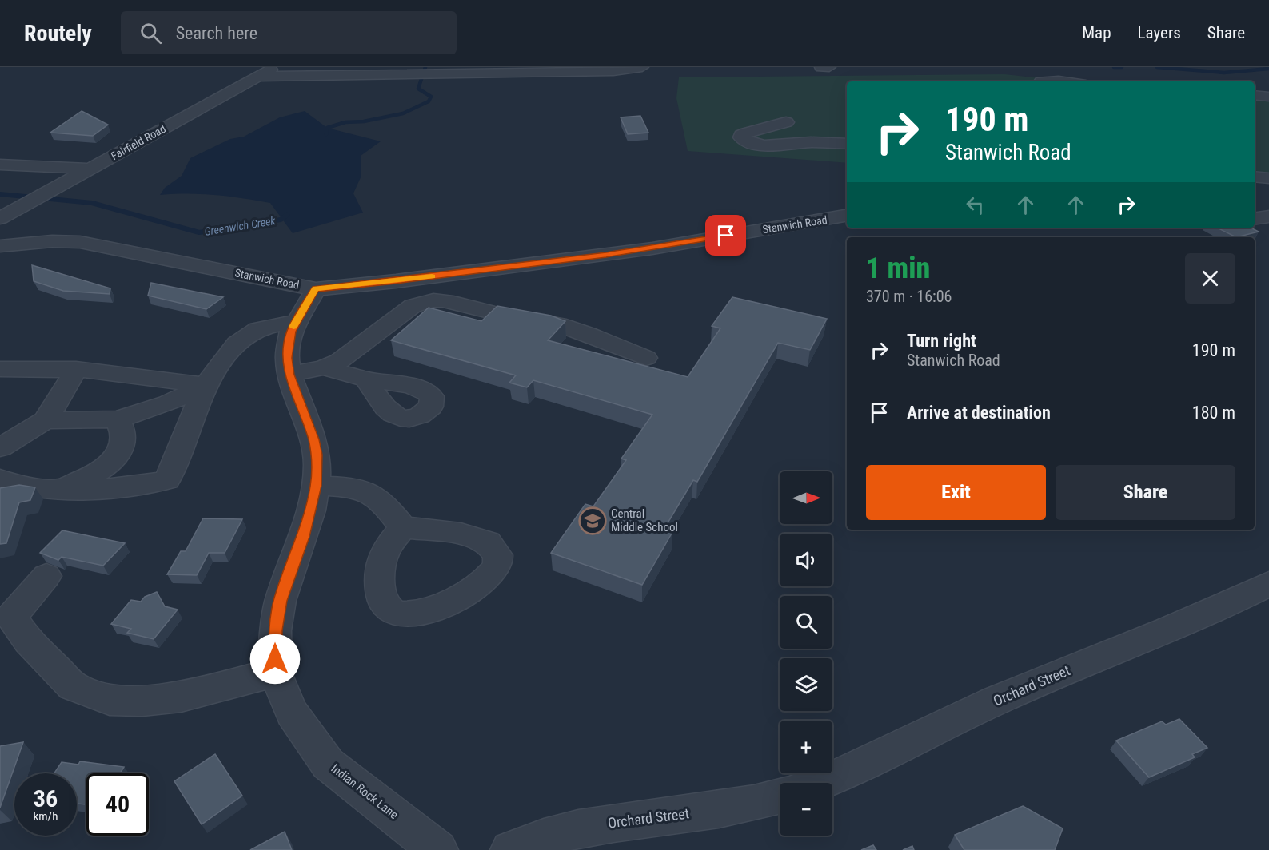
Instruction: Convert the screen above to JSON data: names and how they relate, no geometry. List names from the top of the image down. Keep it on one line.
{"streets":{"street":["Fairfield Road","Stanwich Road","Orchard Street","Indian Rock Lane"]},"crossings":[["Stanwich Road","Indian Rock Lane"]],"water":["Greenwich Creek"],"places":{"school or university":["Central Middle School"]},"north":"right","page":{"header":"Routely","search":"Search here","nav":["Map","Layers","Share"],"turn":["190 m","Stanwich Road"],"heading":["1 min","370 m · 16:06"],"list":[{"name":"Turn right","note":"Stanwich Road","value":"190 m"},{"name":"Arrive at destination","value":"180 m"}],"buttons":["Exit","Share"],"map_buttons":["+","−"],"speed":"36 km/h","limit":"40"}}
